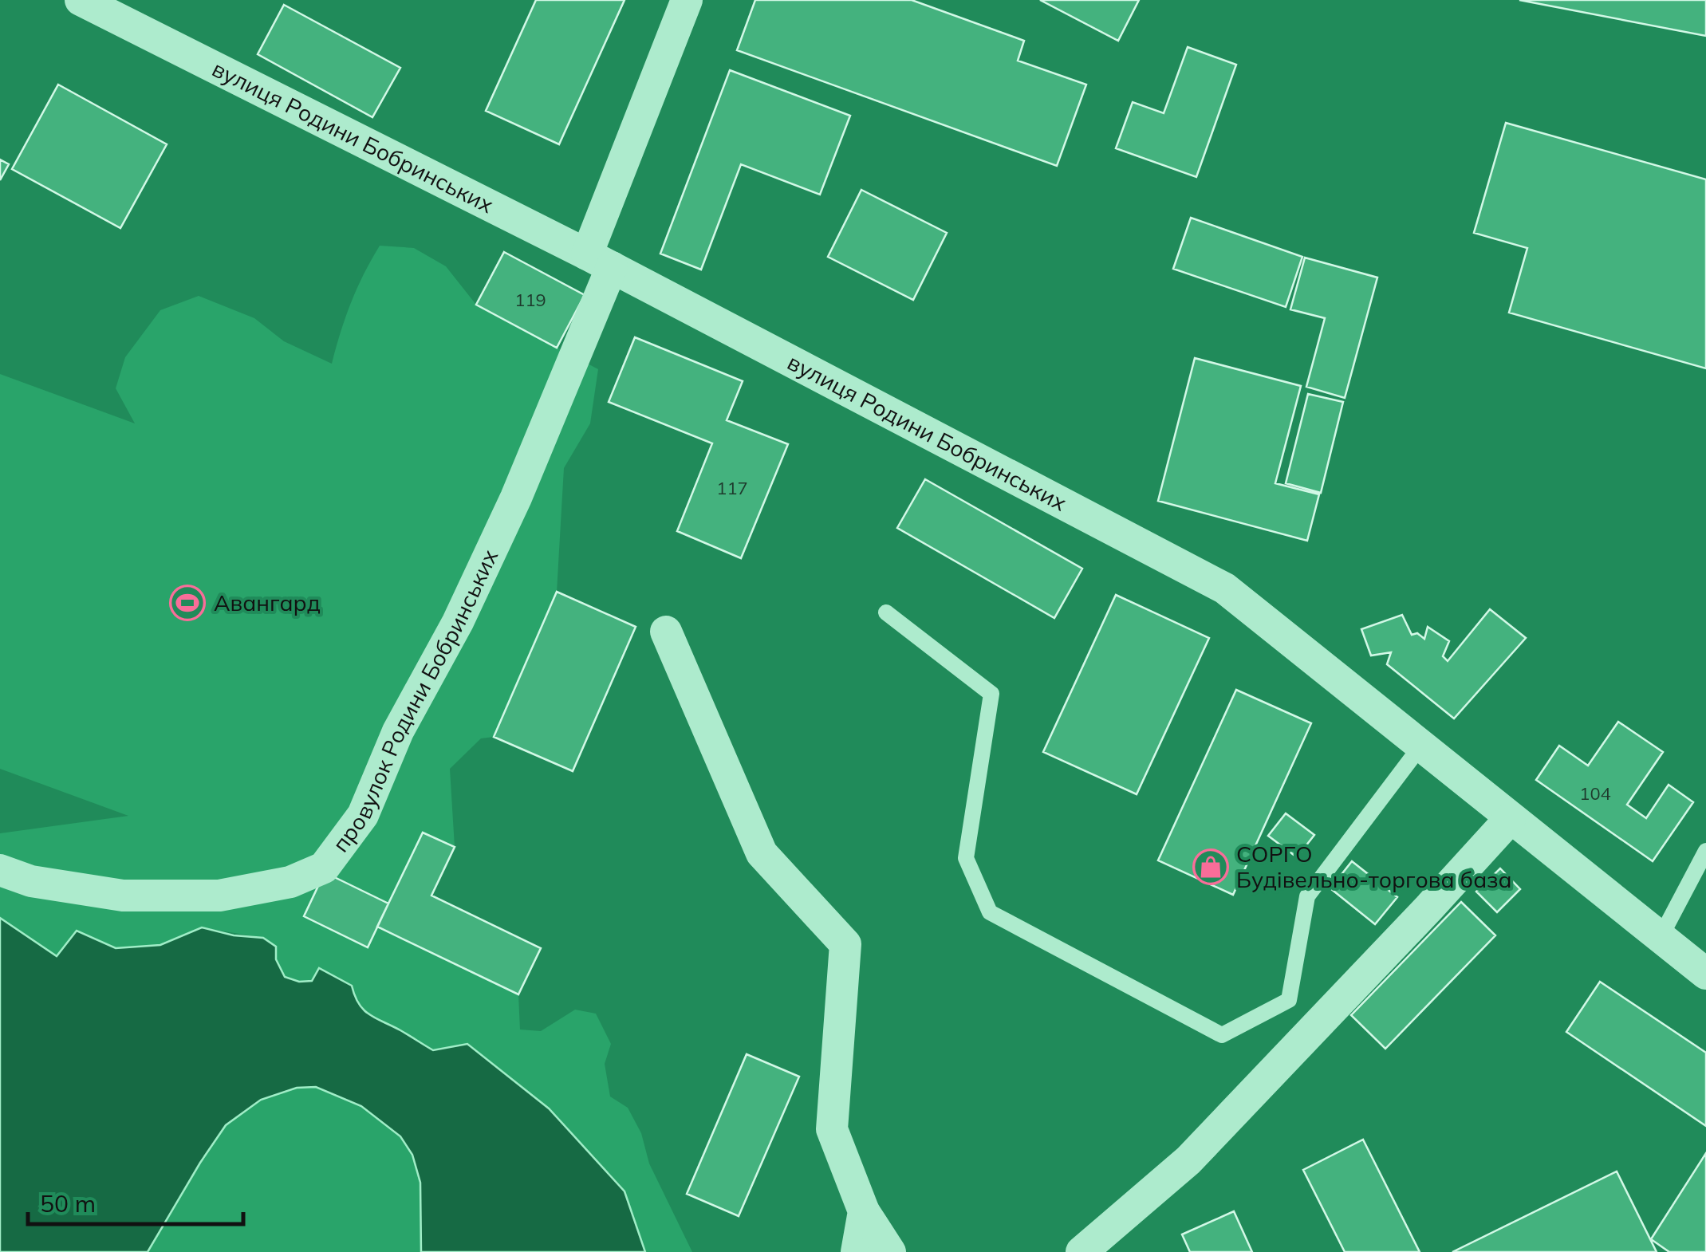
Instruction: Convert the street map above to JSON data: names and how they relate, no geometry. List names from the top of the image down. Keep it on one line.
{"streets":{"street":["вулиця Родини Бобринських","провулок Родини Бобринських"]},"crossings":[["вулиця Родини Бобринських","провулок Родини Бобринських"]],"places":{"sports":["Авангард"],"shop":["СОРГО Будівельно-торгова база"]},"house_numbers":["119","117","104"],"scale_bar":"50 m"}
